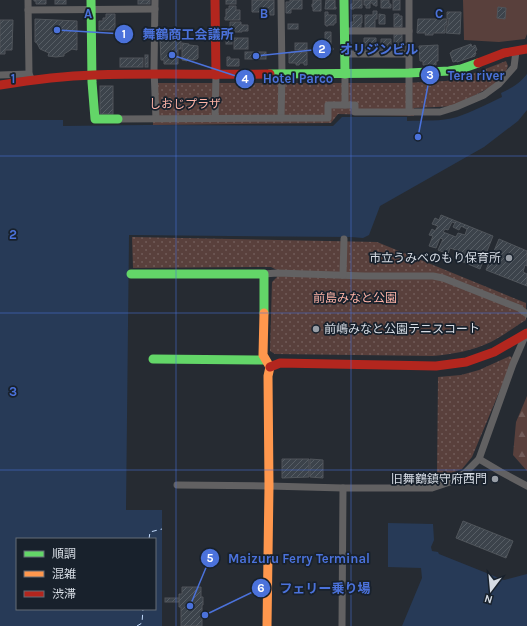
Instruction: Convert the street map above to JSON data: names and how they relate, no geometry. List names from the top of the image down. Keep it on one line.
{"parks":["しおじプラザ","前島みなと公園"],"places":["舞鶴商工会議所","Hotel Parco","オリジンビル","Tera river","市立うみべのもり保育所","前嶋みなと公園テニスコート","旧舞鶴鎮守府西門","Maizuru Ferry Terminal","フェリー乗り場"],"legend":["順調","混雑","渋滞"],"north":"bottom","grid":{"columns":["A","B","C"],"rows":["1","2","3"]}}
